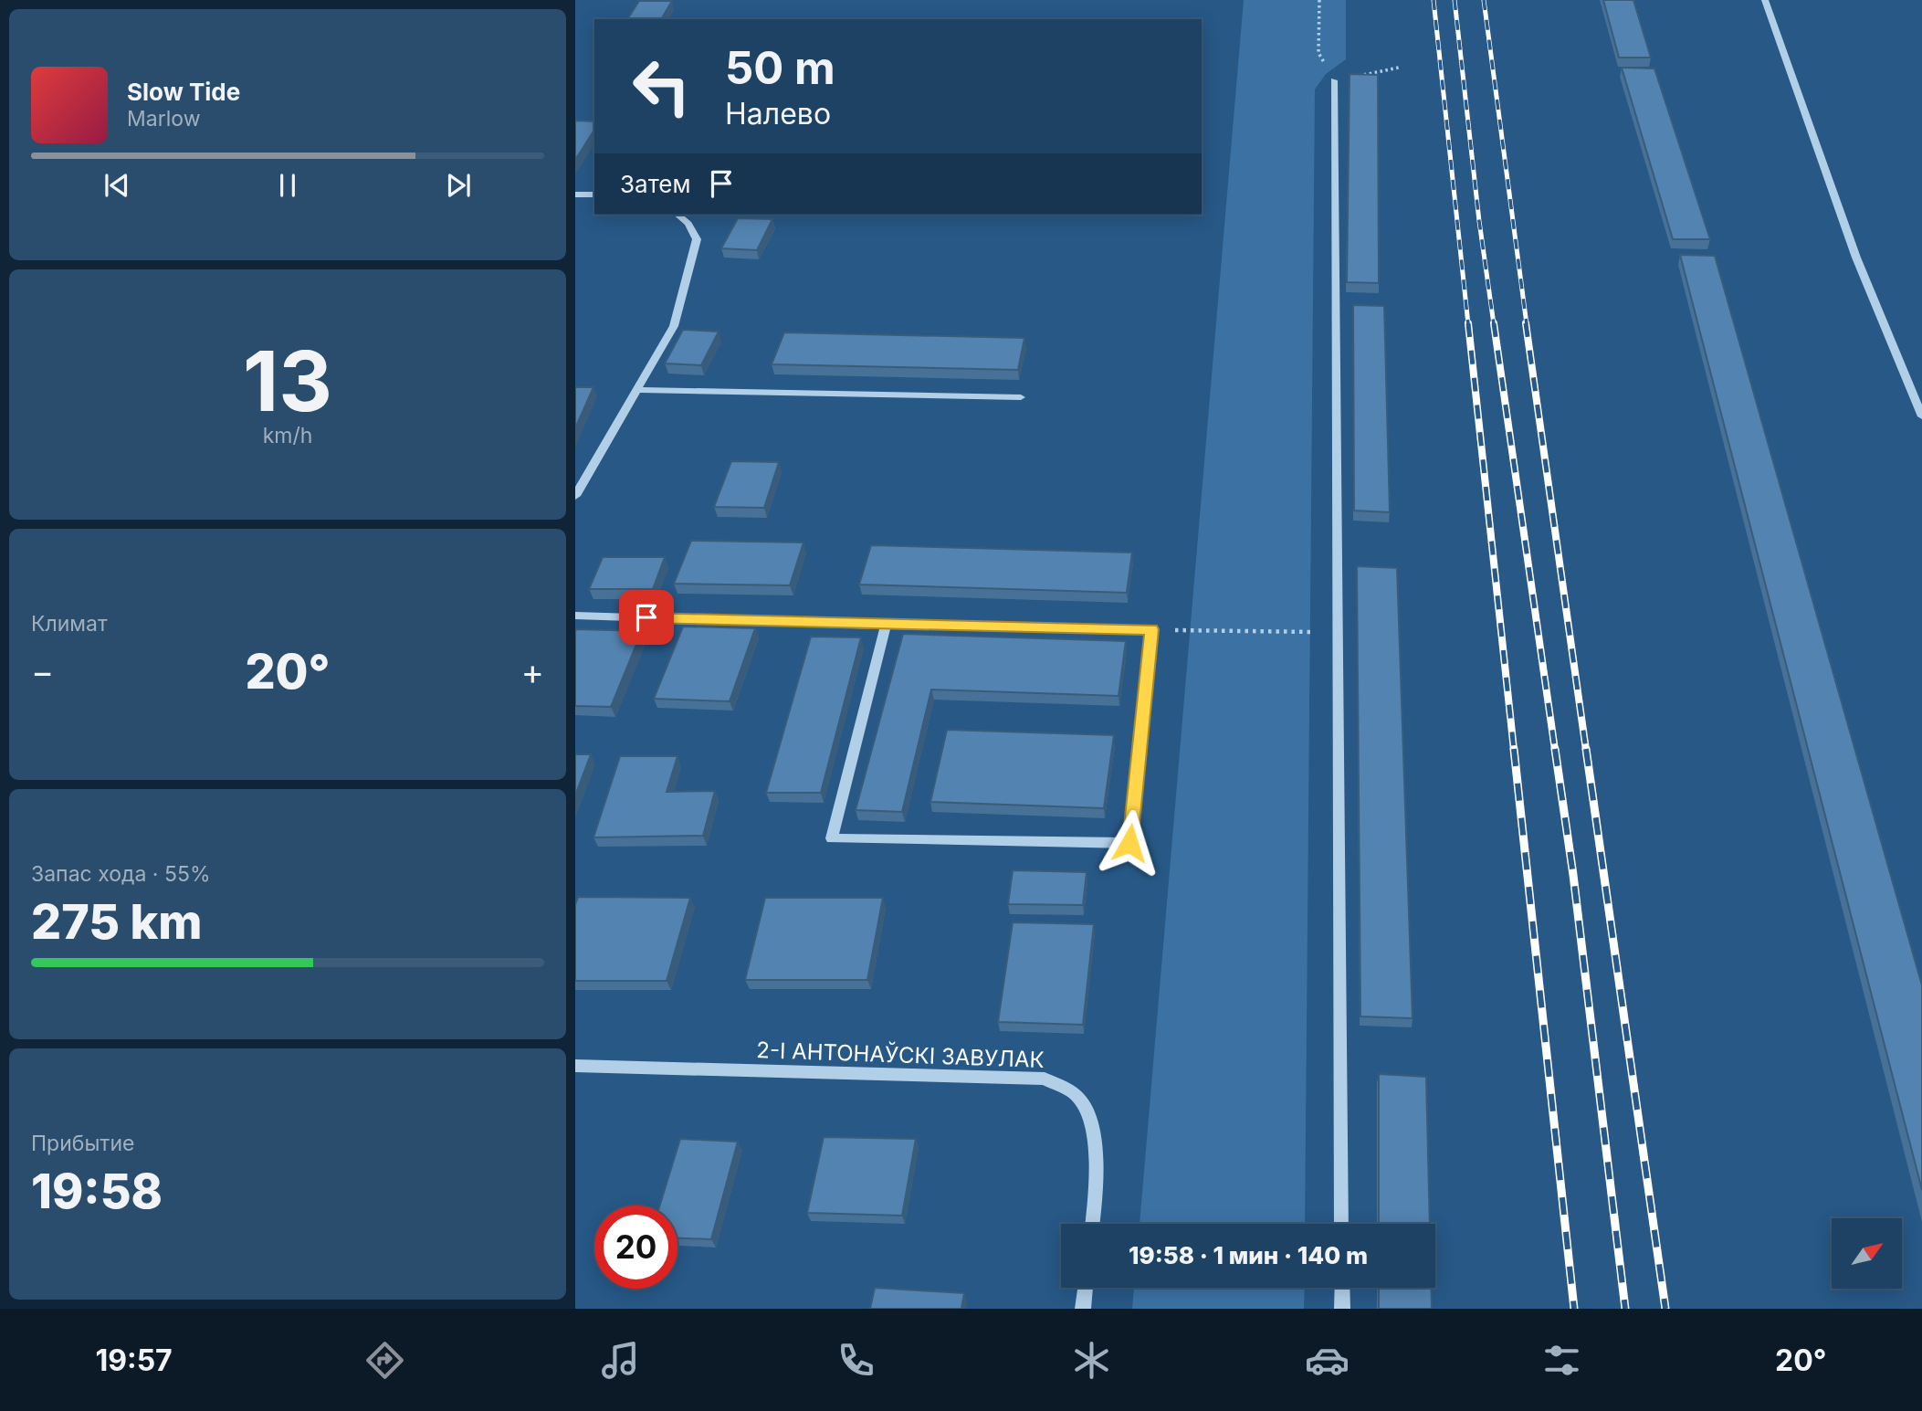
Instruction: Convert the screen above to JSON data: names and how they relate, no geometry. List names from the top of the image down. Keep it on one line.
{"streets":{"street":["2-І АНТОНАЎСКІ ЗАВУЛАК"]},"north":"top right","page":{"turn":["50 m","Налево"],"song":["Slow Tide","Marlow"],"then":"Затем","tile":[["13","km/h"],"Климат",["Запас хода · 55%","275 km"],["Прибытие","19:58"]],"heat":["−","20°","+"],"limit":"20","trip":"19:58 · 1 мин · 140 m","tabs":["19:57","20°"]}}
